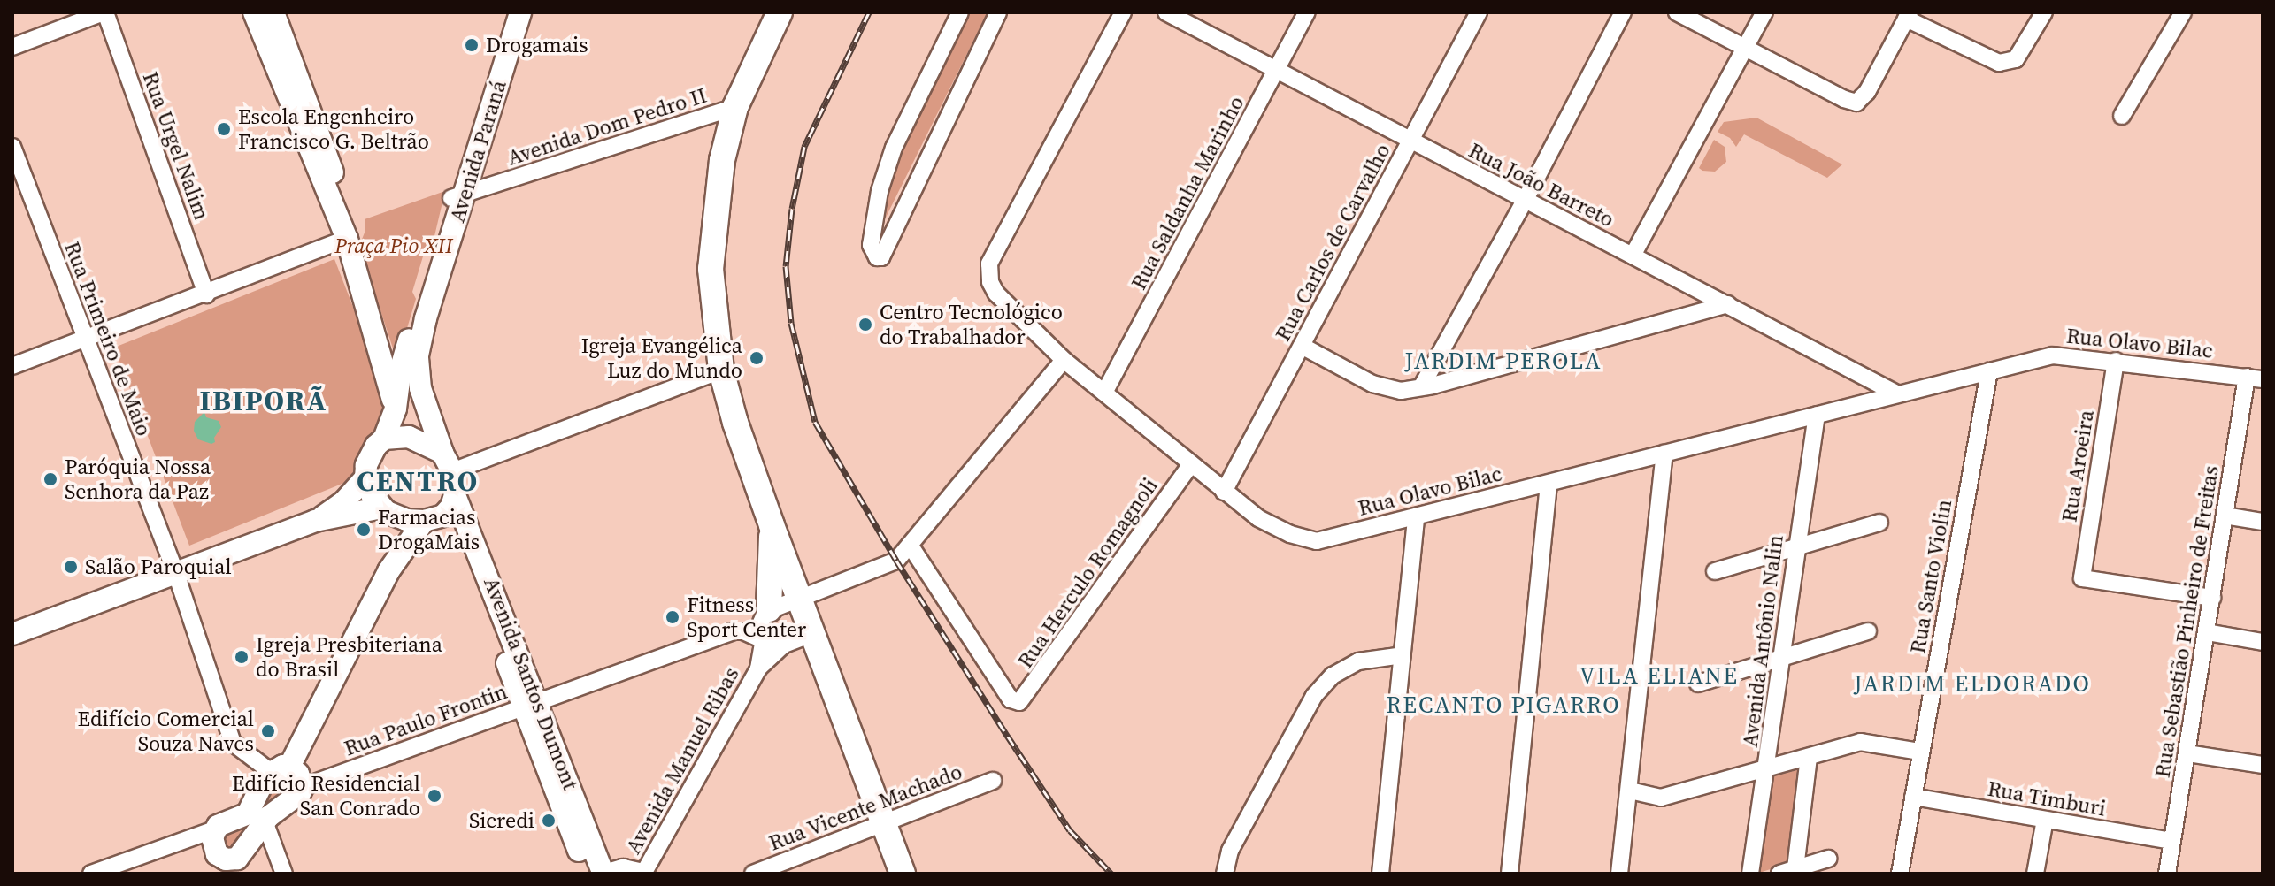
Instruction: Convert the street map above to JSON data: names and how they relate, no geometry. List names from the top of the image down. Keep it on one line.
{"streets":{"main road":["Avenida Paraná","Avenida Santos Dumont"],"street":["Avenida Dom Pedro II","Rua Urgel Nalim","Rua João Barreto","Rua Saldanha Marinho","Rua Carlos de Carvalho","Rua Primeiro de Maio","Rua Olavo Bilac","Rua Aroeira","Rua Herculo Romagnoli","Rua Santo Violin","Rua Sebastião Pinheiro de Freitas","Avenida Antônio Nalin","Rua Paulo Frontin","Avenida Manuel Ribas","Rua Timburi","Rua Vicente Machado"]},"crossings":[["Avenida Dom Pedro II","Avenida Paraná"],["Avenida Paraná","Avenida Santos Dumont"],["Rua João Barreto","Rua Saldanha Marinho"],["Rua João Barreto","Rua Carlos de Carvalho"],["Rua João Barreto","Rua Olavo Bilac"],["Rua Saldanha Marinho","Rua Olavo Bilac"],["Rua Carlos de Carvalho","Rua Olavo Bilac"],["Rua Olavo Bilac","Rua Aroeira"],["Rua Olavo Bilac","Rua Herculo Romagnoli"],["Rua Olavo Bilac","Rua Santo Violin"],["Rua Olavo Bilac","Rua Sebastião Pinheiro de Freitas"],["Rua Olavo Bilac","Avenida Antônio Nalin"],["Rua Aroeira","Rua Sebastião Pinheiro de Freitas"],["Rua Santo Violin","Rua Timburi"],["Rua Sebastião Pinheiro de Freitas","Rua Timburi"],["Avenida Santos Dumont","Rua Paulo Frontin"],["Rua Paulo Frontin","Avenida Manuel Ribas"]],"districts":["JARDIM PEROLA","IBIPORÃ","CENTRO","VILA ELIANE","JARDIM ELDORADO","RECANTO PIGARRO"],"parks":["Praça Pio XII"],"places":["Drogamais","Escola Engenheiro Francisco G. Beltrão","Centro Tecnológico do Trabalhador","Igreja Evangélica Luz do Mundo","Paróquia Nossa Senhora da Paz","Farmacias DrogaMais","Salão Paroquial","Fitness Sport Center","Igreja Presbiteriana do Brasil","Edifício Comercial Souza Naves","Edifício Residencial San Conrado","Sicredi"]}
